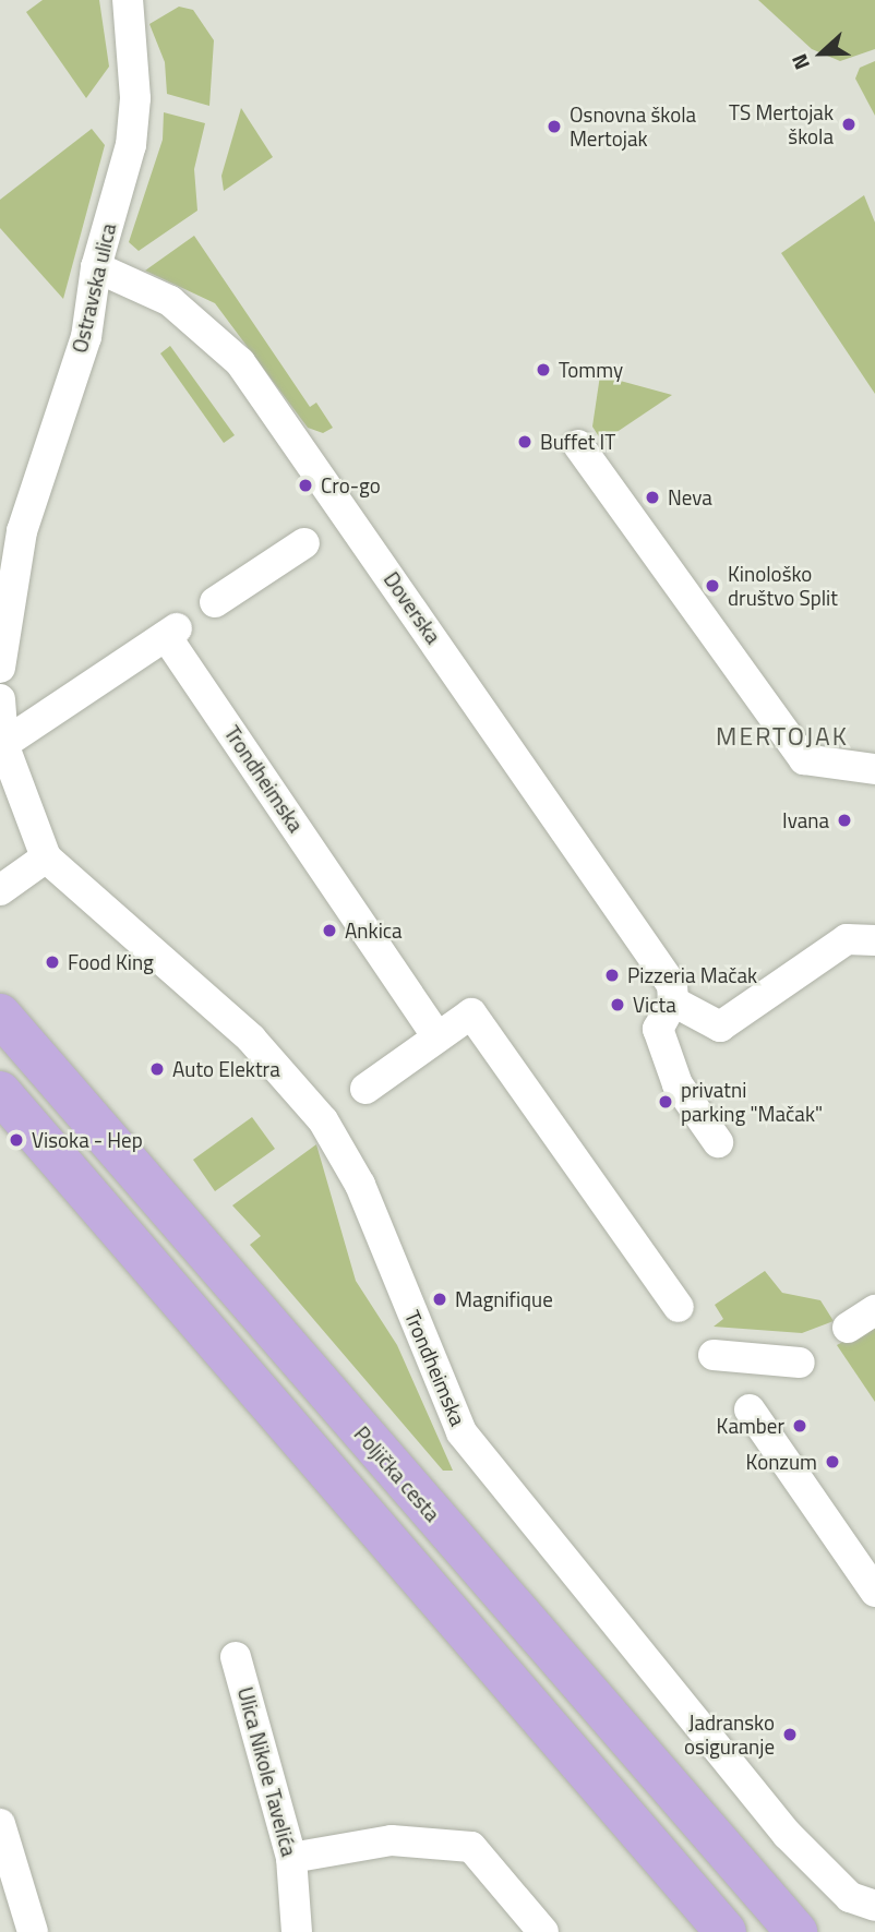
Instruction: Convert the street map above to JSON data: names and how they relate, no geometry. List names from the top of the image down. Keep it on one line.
{"streets":{"main road":["Poljička cesta"],"street":["Ostravska ulica","Doverska","Trondheimska","Ulica Nikole Tavelića"]},"crossings":[["Ostravska ulica","Doverska"]],"districts":["MERTOJAK"],"places":["TS Mertojak škola","Osnovna škola Mertojak","Tommy","Buffet IT","Cro-go","Neva","Kinološko društvo Split","Ivana","Ankica","Food King","Pizzeria Mačak","Victa","Auto Elektra","privatni parking \"Mačak\"","Visoka - Hep","Magnifique","Kamber","Konzum","Jadransko osiguranje"],"north":"left"}
